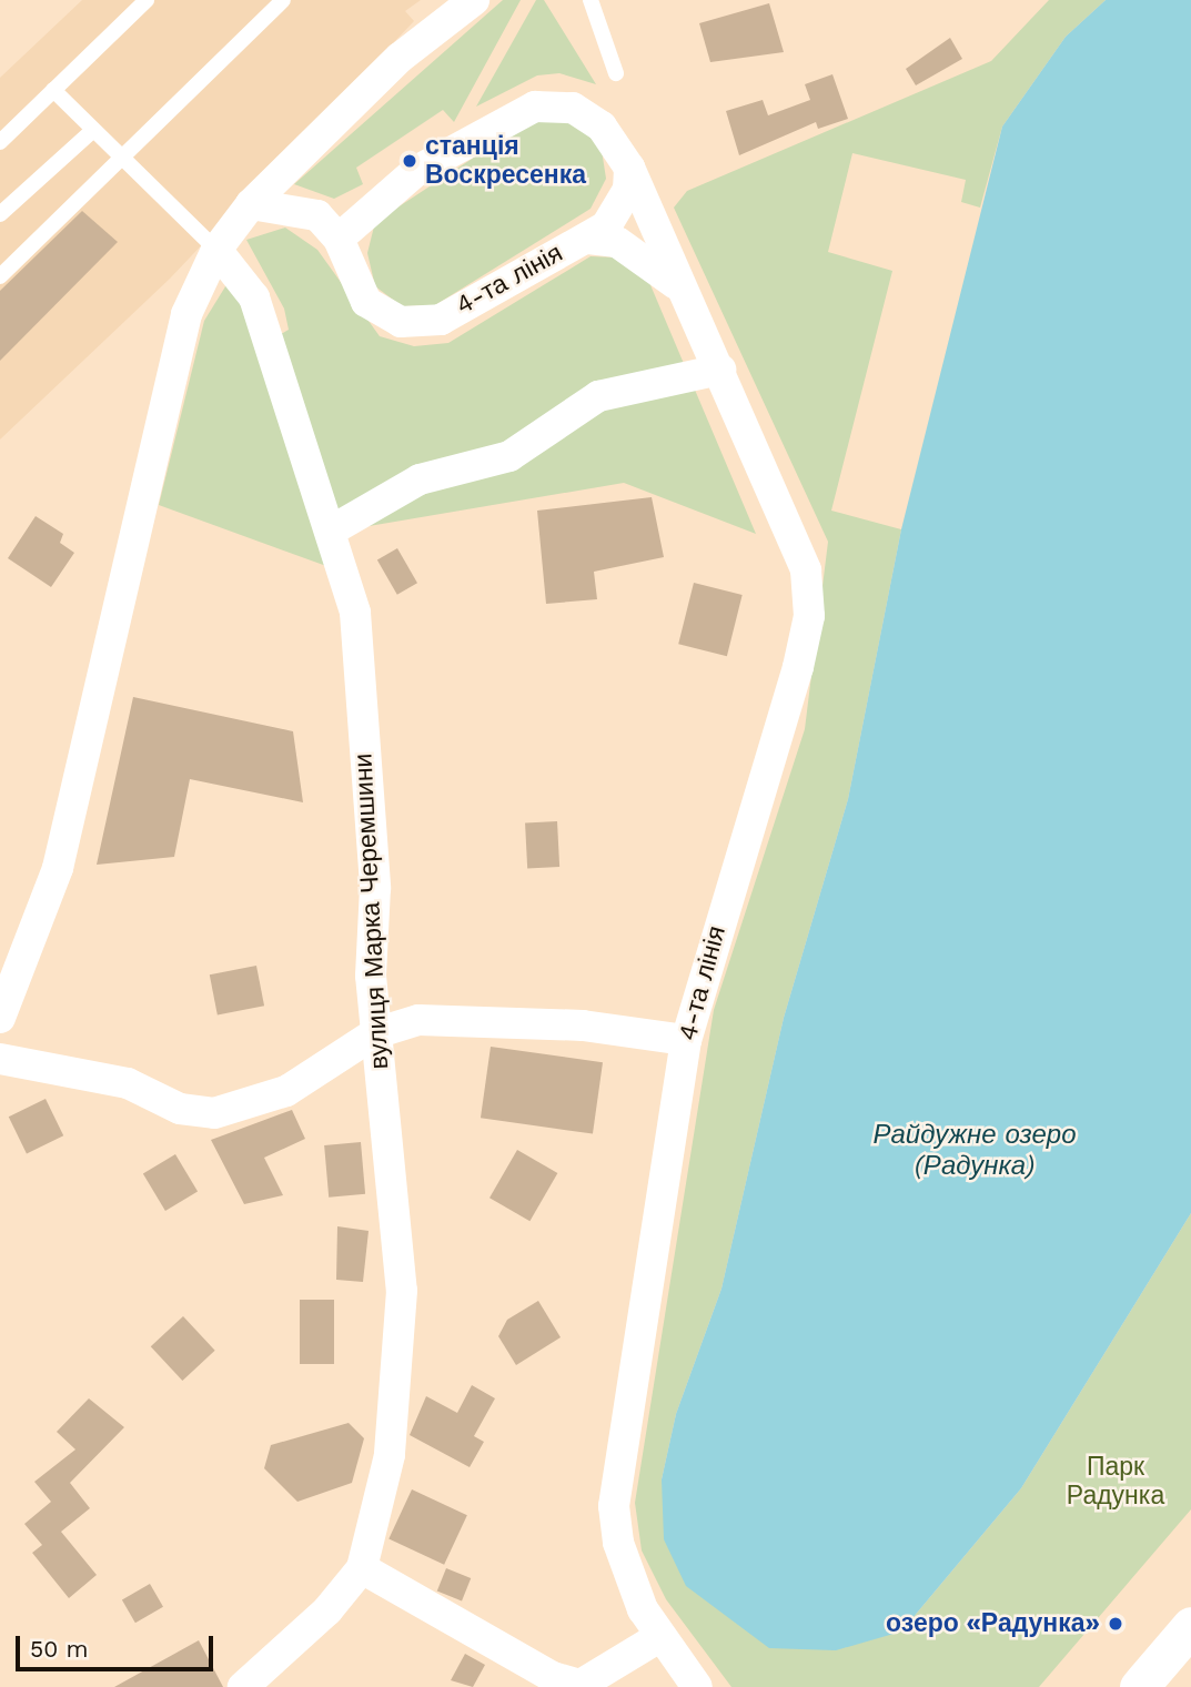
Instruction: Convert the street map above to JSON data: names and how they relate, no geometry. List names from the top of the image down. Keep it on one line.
{"streets":{"street":["4-та лінія","вулиця Марка Черемшини"]},"water":["Райдужне озеро (Радунка)"],"parks":["Парк Радунка"],"places":["станція Воскресенка","озеро «Радунка»"],"scale_bar":"50 m"}
